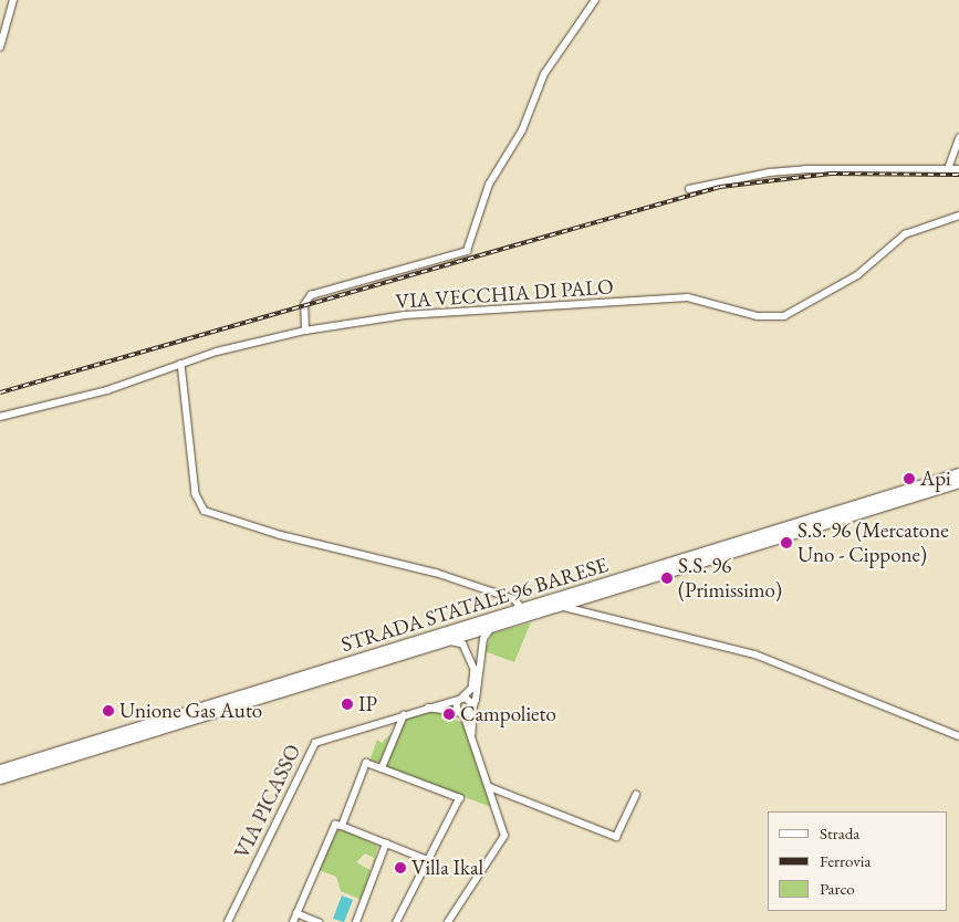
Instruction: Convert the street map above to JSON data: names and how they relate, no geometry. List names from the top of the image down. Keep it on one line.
{"streets":{"main road":["STRADA STATALE 96 BARESE"],"street":["VIA VECCHIA DI PALO","VIA PICASSO"]},"places":["Api","S.S. 96 (Mercatone Uno - Cippone)","S.S. 96 (Primissimo)","IP","Unione Gas Auto","Campolieto","Villa Ikal"],"legend":["Strada","Ferrovia","Parco"]}
